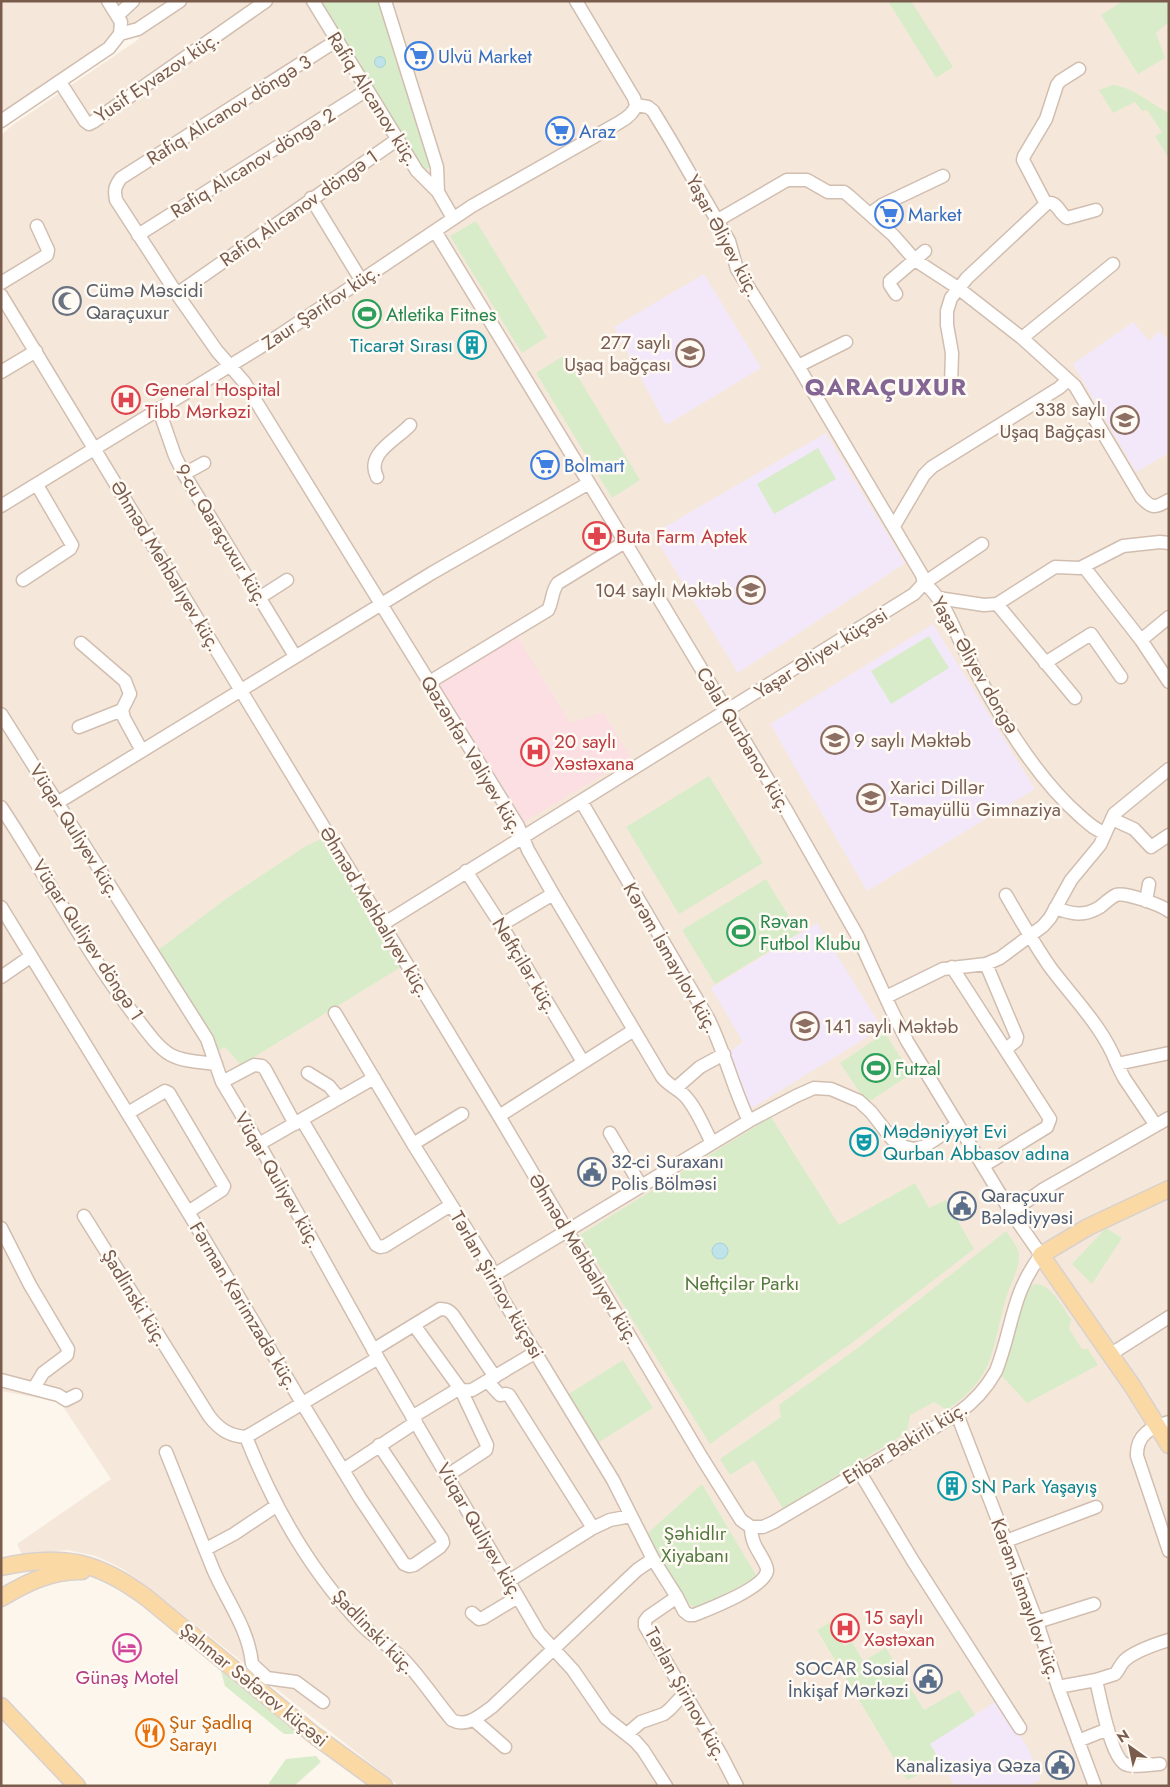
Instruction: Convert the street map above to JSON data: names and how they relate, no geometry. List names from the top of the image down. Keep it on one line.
{"streets":{"main road":["Etibar Bəkirli küç.","Şahmar Səfərov küçəsi"],"street":["Yusif Eyvazov küç.","Rafiq Alıcanov küç.","Rafiq Alıcanov döngə 3","Rafiq Alıcanov döngə 2","Rafiq Alıcanov döngə 1","Yaşar Əliyev küç.","Zaur Şərifov küç.","9-cu Qaraçuxur küç.","Əhməd Mehbalıyev küç.","Yaşar Əliyev küçəsi","Yaşar Əliyev dongə","Cəlal Qurbanov küç.","Qəzənfər Vəliyev küç.","Vüqar Quliyev küç.","Vüqar Quliyev döngə 1","Kərəm İsmayılov küç.","Neftçilər küç.","Tərlan Şirinov küçəsi","Şadlinski küç.","Fərman Kərimzadə küç.","Tərlan Şirinov küç."]},"crossings":[["Rafiq Alıcanov küç.","Rafiq Alıcanov döngə 3"],["Rafiq Alıcanov küç.","Rafiq Alıcanov döngə 2"],["Rafiq Alıcanov küç.","Rafiq Alıcanov döngə 1"],["Rafiq Alıcanov döngə 3","Qəzənfər Vəliyev küç."],["Rafiq Alıcanov döngə 2","Qəzənfər Vəliyev küç."],["Rafiq Alıcanov döngə 1","Qəzənfər Vəliyev küç."],["Yaşar Əliyev küç.","Zaur Şərifov küç."],["Yaşar Əliyev küç.","Yaşar Əliyev küçəsi"],["Yaşar Əliyev küç.","Yaşar Əliyev dongə"],["Zaur Şərifov küç.","9-cu Qaraçuxur küç."],["Zaur Şərifov küç.","Əhməd Mehbalıyev küç."],["Zaur Şərifov küç.","Cəlal Qurbanov küç."],["Zaur Şərifov küç.","Qəzənfər Vəliyev küç."],["Əhməd Mehbalıyev küç.","Yaşar Əliyev küçəsi"],["Əhməd Mehbalıyev küç.","Etibar Bəkirli küç."],["Əhməd Mehbalıyev küç.","Tərlan Şirinov küç."],["Yaşar Əliyev küçəsi","Yaşar Əliyev dongə"],["Yaşar Əliyev küçəsi","Cəlal Qurbanov küç."],["Yaşar Əliyev küçəsi","Qəzənfər Vəliyev küç."],["Yaşar Əliyev küçəsi","Kərəm İsmayılov küç."],["Yaşar Əliyev küçəsi","Neftçilər küç."],["Cəlal Qurbanov küç.","Etibar Bəkirli küç."],["Vüqar Quliyev küç.","Vüqar Quliyev döngə 1"],["Kərəm İsmayılov küç.","Etibar Bəkirli küç."],["Etibar Bəkirli küç.","Tərlan Şirinov küç."]],"districts":["QARAÇUXUR"],"parks":["Neftçilər Parkı","Şəhidlır Xiyabanı"],"places":{"supermarket":["Ulvü Market","Araz","Market","Bolmart"],"mosque":["Cümə Məscidi Qaraçuxur"],"sports":["Atletika Fitnes","Rəvan Futbol Klubu","Futzal"],"building":["Ticarət Sırası","SN Park Yaşayış"],"school or university":["277 saylı Uşaq bağçası","338 saylı Uşaq Bağçası","104 saylı Məktəb","9 saylı Məktəb","Xarici Dillər Təmayüllü Gimnaziya","141 saylı Məktəb"],"hospital":["General Hospital Tibb Mərkəzi","20 saylı Xəstəxana","15 saylı Xəstəxan"],"pharmacy":["Buta Farm Aptek"],"theatre":["Mədəniyyət Evi Qurban Abbasov adına"],"public building":["32-ci Suraxanı Polis Bölməsi","Qaraçuxur Bələdiyyəsi","SOCAR Sosial İnkişaf Mərkəzi","Kanalizasiya Qəza"],"hotel":["Günəş Motel"],"restaurant":["Şur Şadlıq Sarayı"]},"north":"top left"}
